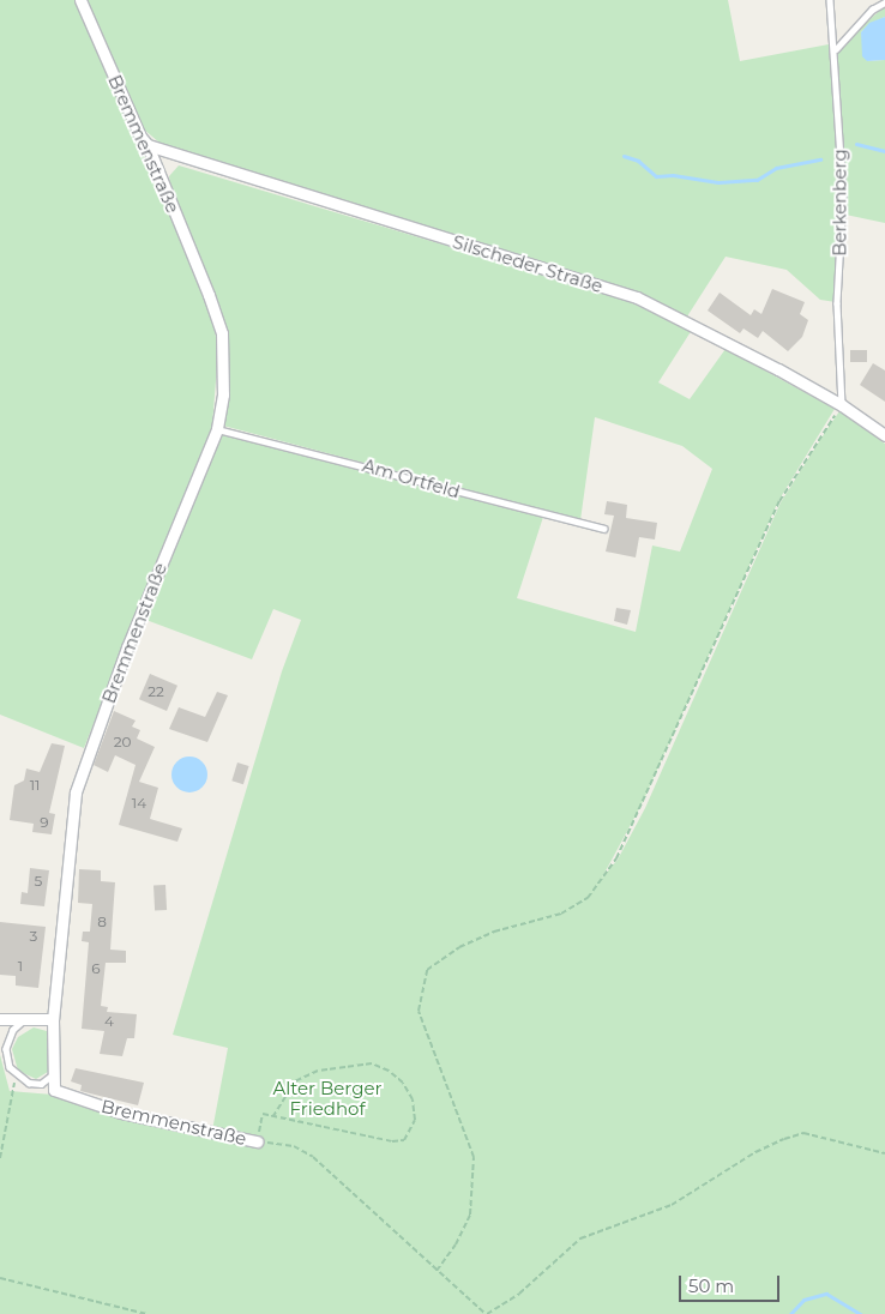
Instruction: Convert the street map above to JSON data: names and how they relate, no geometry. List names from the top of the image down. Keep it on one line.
{"streets":{"street":["Bremmenstraße","Silscheder Straße"],"lane":["Berkenberg","Am Ortfeld"]},"crossings":[["Bremmenstraße","Silscheder Straße"],["Bremmenstraße","Am Ortfeld"],["Berkenberg","Silscheder Straße"]],"parks":["Alter Berger Friedhof"],"house_numbers":["22","20","11","14","9","5","8","3","1","6","4"],"scale_bar":"50 m"}
